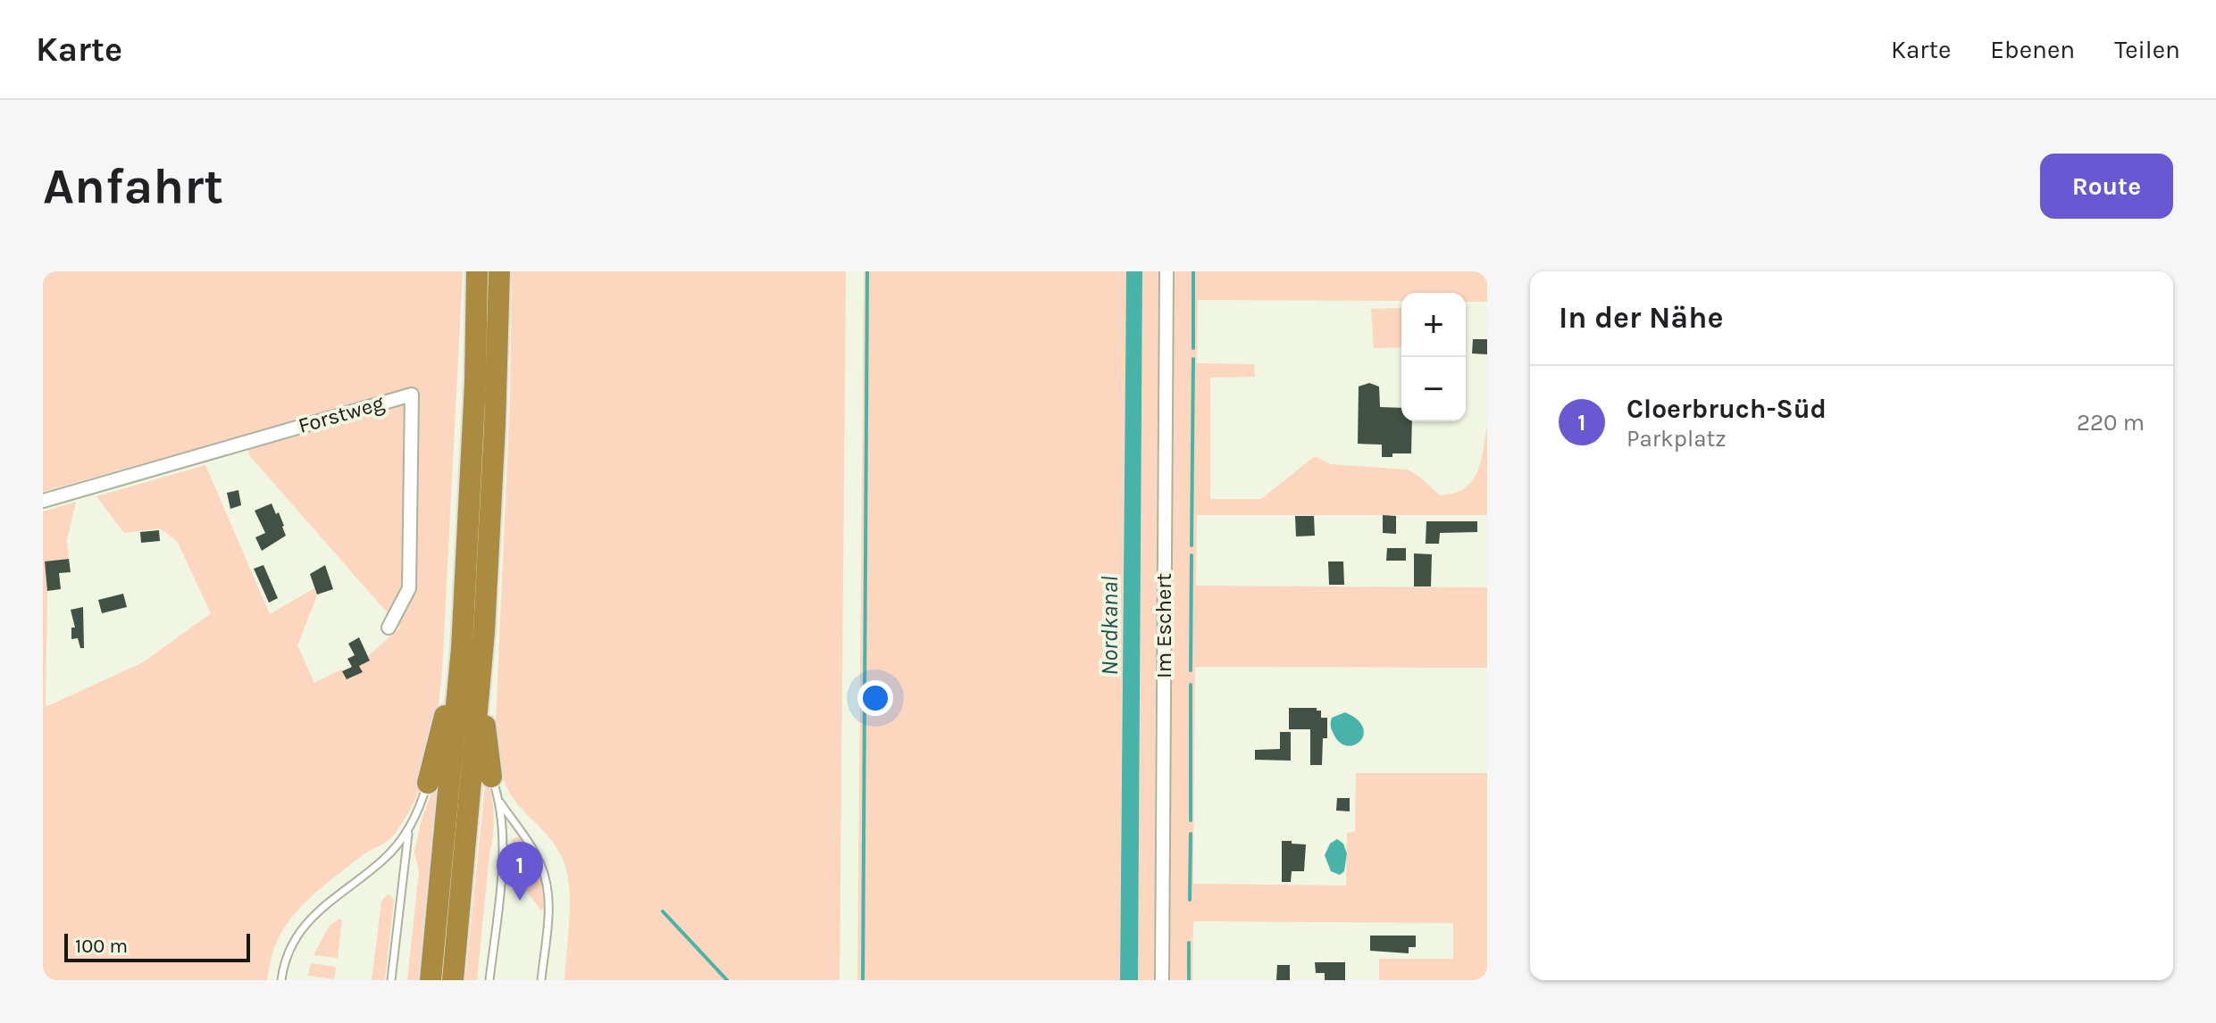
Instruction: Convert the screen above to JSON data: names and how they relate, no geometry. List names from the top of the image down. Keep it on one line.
{"streets":{"street":["Forstweg","Im Eschert"]},"water":["Nordkanal"],"scale_bar":"100 m","page":{"header":"Karte","nav":["Karte","Ebenen","Teilen"],"buttons":"Route","title":"Anfahrt","heading":"In der Nähe","map_buttons":["+","−"],"list":[{"mark":"1","name":"Cloerbruch-Süd","note":"Parkplatz","value":"220 m"}],"pins":"1","scale":"100 m"}}
